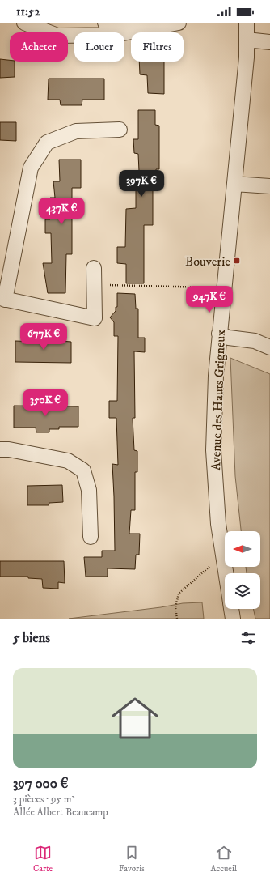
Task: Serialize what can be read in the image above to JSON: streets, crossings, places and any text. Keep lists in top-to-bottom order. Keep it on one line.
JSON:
{"streets":{"street":["Avenue des Hauts Grigneux"]},"places":{"transit":["Bouverie"]},"north":"left","page":{"status":"11:52","chip":["Acheter","Louer","Filtres"],"price":["397K €","437K €","947K €","677K €","350K €"],"heading":"5 biens","list":[{"name":"397 000 €","note":"3 pièces · 95 m² · Allée Albert Beaucamp"}],"tabs":["Carte","Favoris","Accueil"]}}
